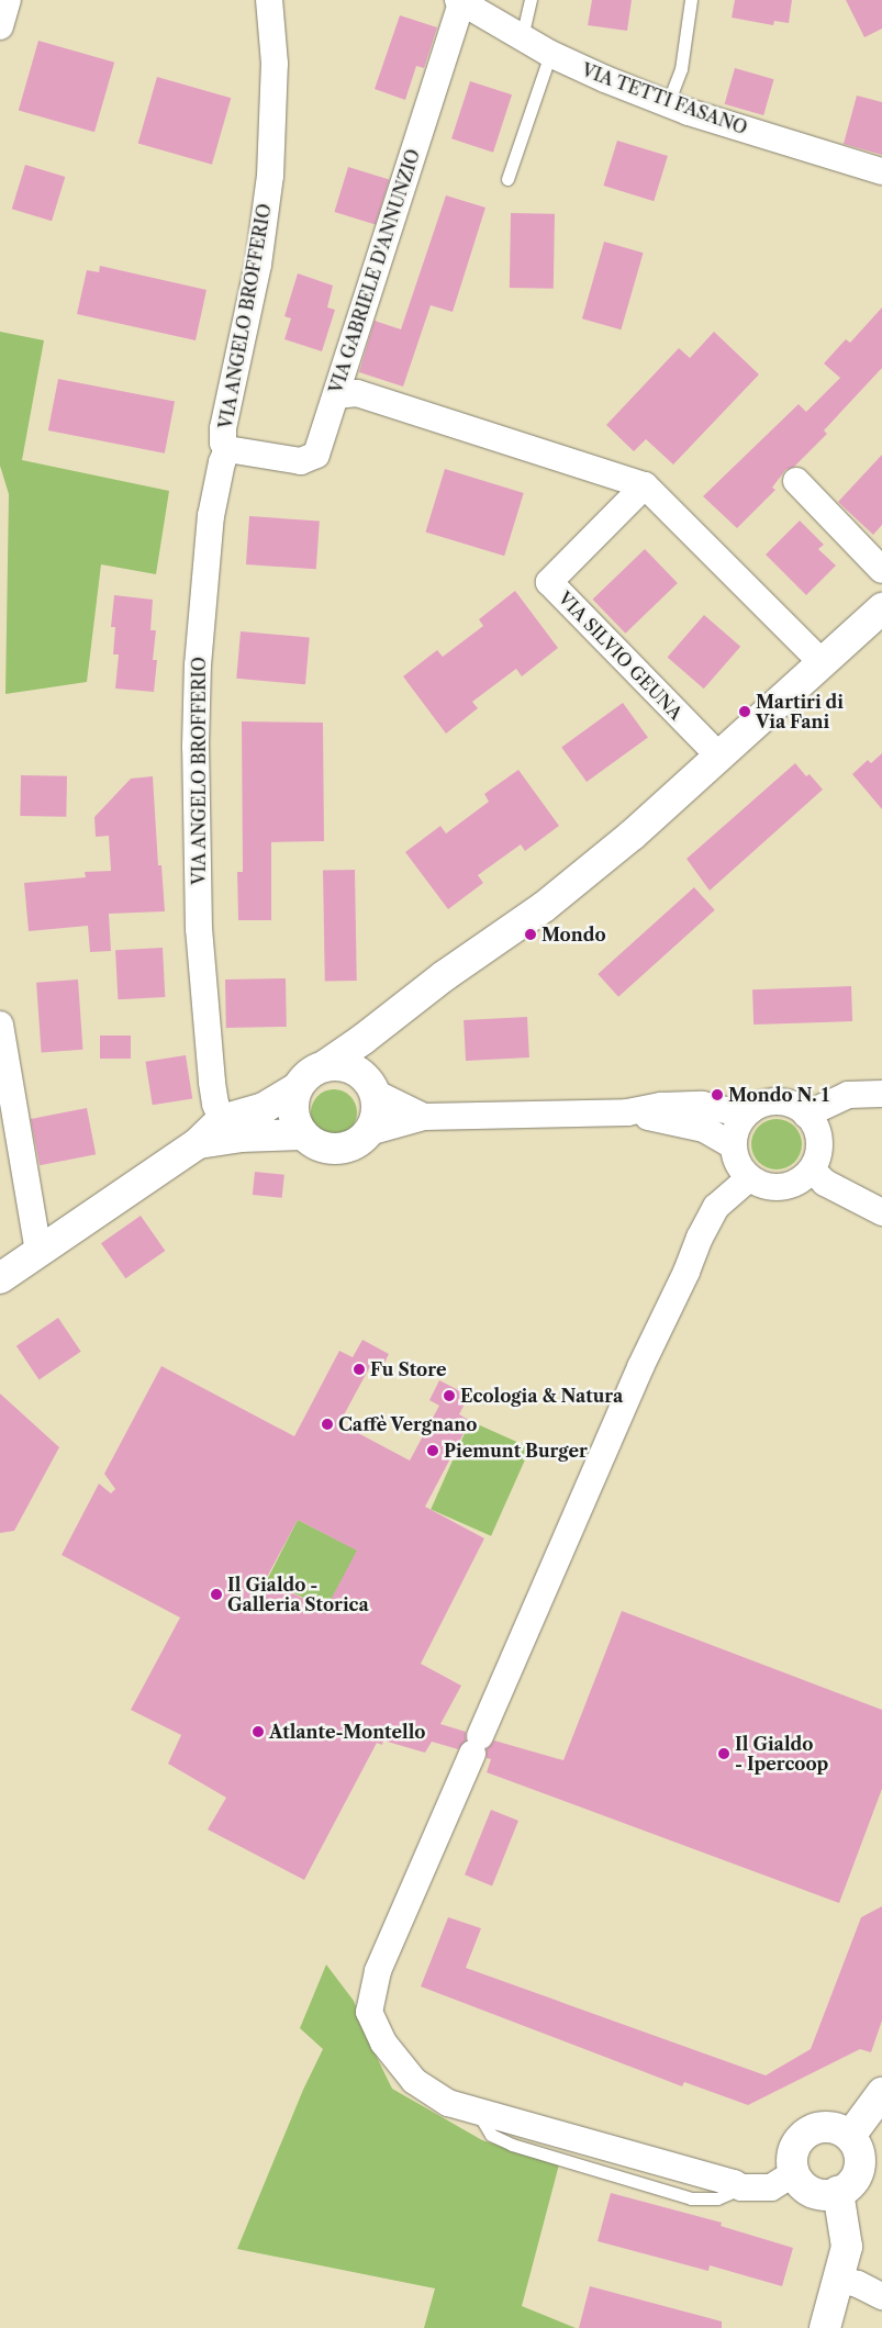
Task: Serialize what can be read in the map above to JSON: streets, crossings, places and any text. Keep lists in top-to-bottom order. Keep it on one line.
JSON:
{"streets":{"street":["VIA TETTI FASANO","VIA GABRIELE D'ANNUNZIO","VIA ANGELO BROFFERIO","VIA SILVIO GEUNA"]},"crossings":[["VIA TETTI FASANO","VIA GABRIELE D'ANNUNZIO"],["VIA GABRIELE D'ANNUNZIO","VIA ANGELO BROFFERIO"]],"places":["Martiri di Via Fani","Mondo","Mondo N. 1","Fu Store","Ecologia & Natura","Caffè Vergnano","Piemunt Burger","Il Gialdo - Galleria Storica","Atlante-Montello","Il Gialdo - Ipercoop"]}
